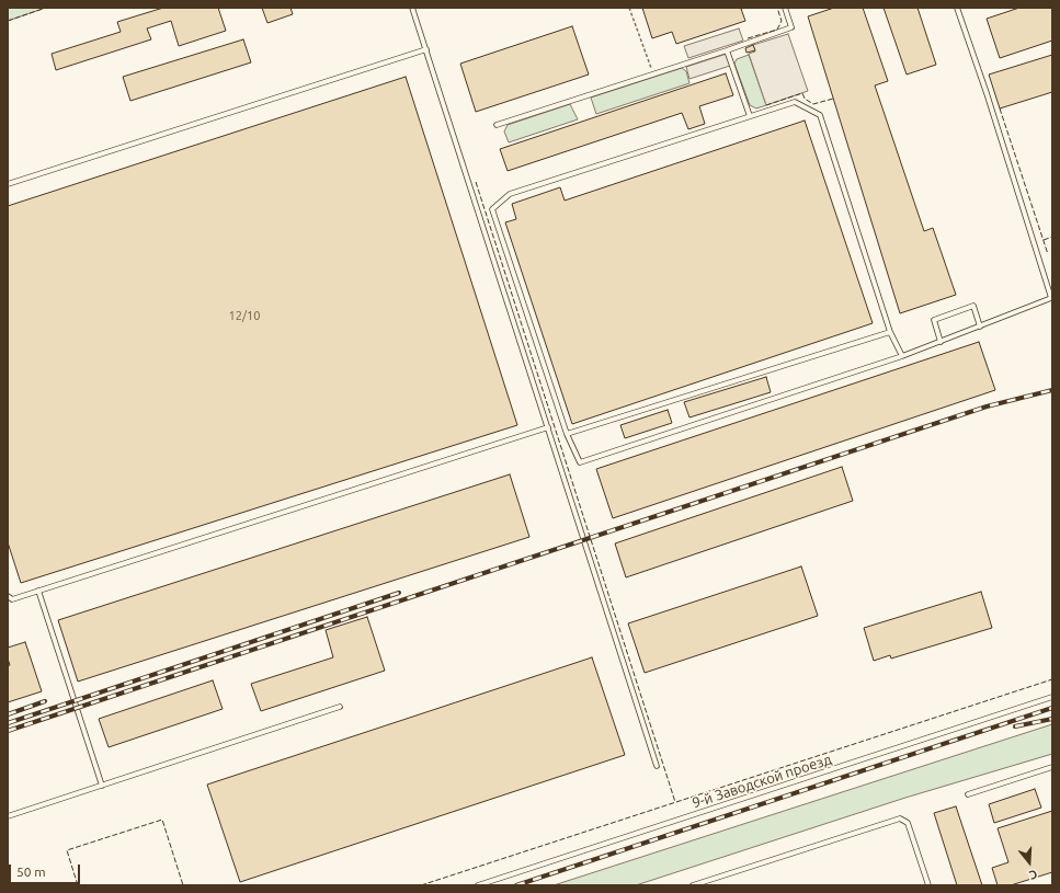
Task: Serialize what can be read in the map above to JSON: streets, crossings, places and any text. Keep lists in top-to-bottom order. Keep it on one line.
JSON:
{"streets":{"lane":["9-й Заводской проезд"]},"house_numbers":["12/10"],"scale_bar":"50 m","north":"bottom"}
